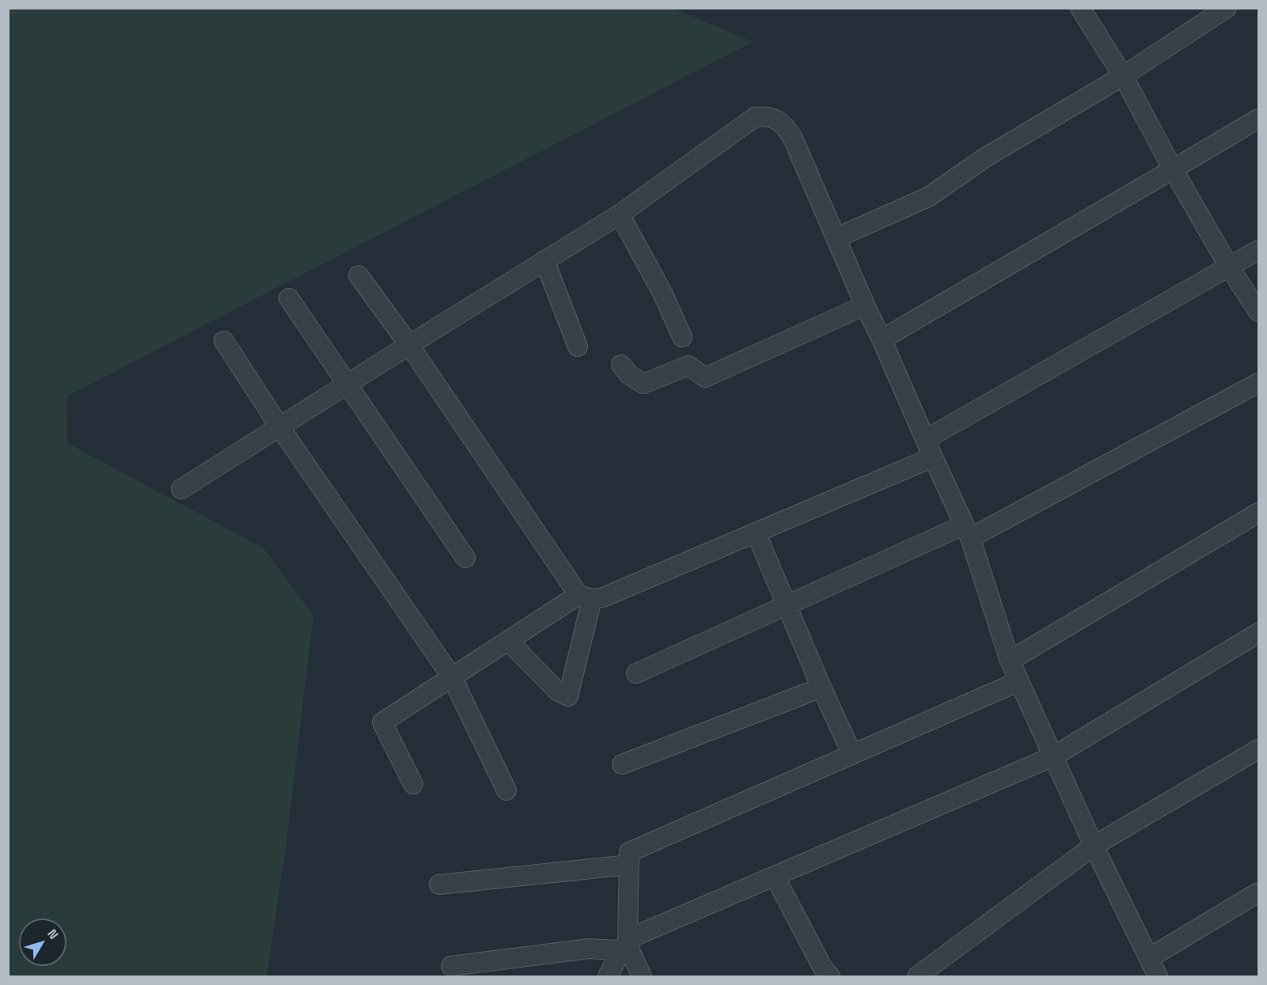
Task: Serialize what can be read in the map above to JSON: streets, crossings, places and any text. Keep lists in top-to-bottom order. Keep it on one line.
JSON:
{"north":"top right"}
